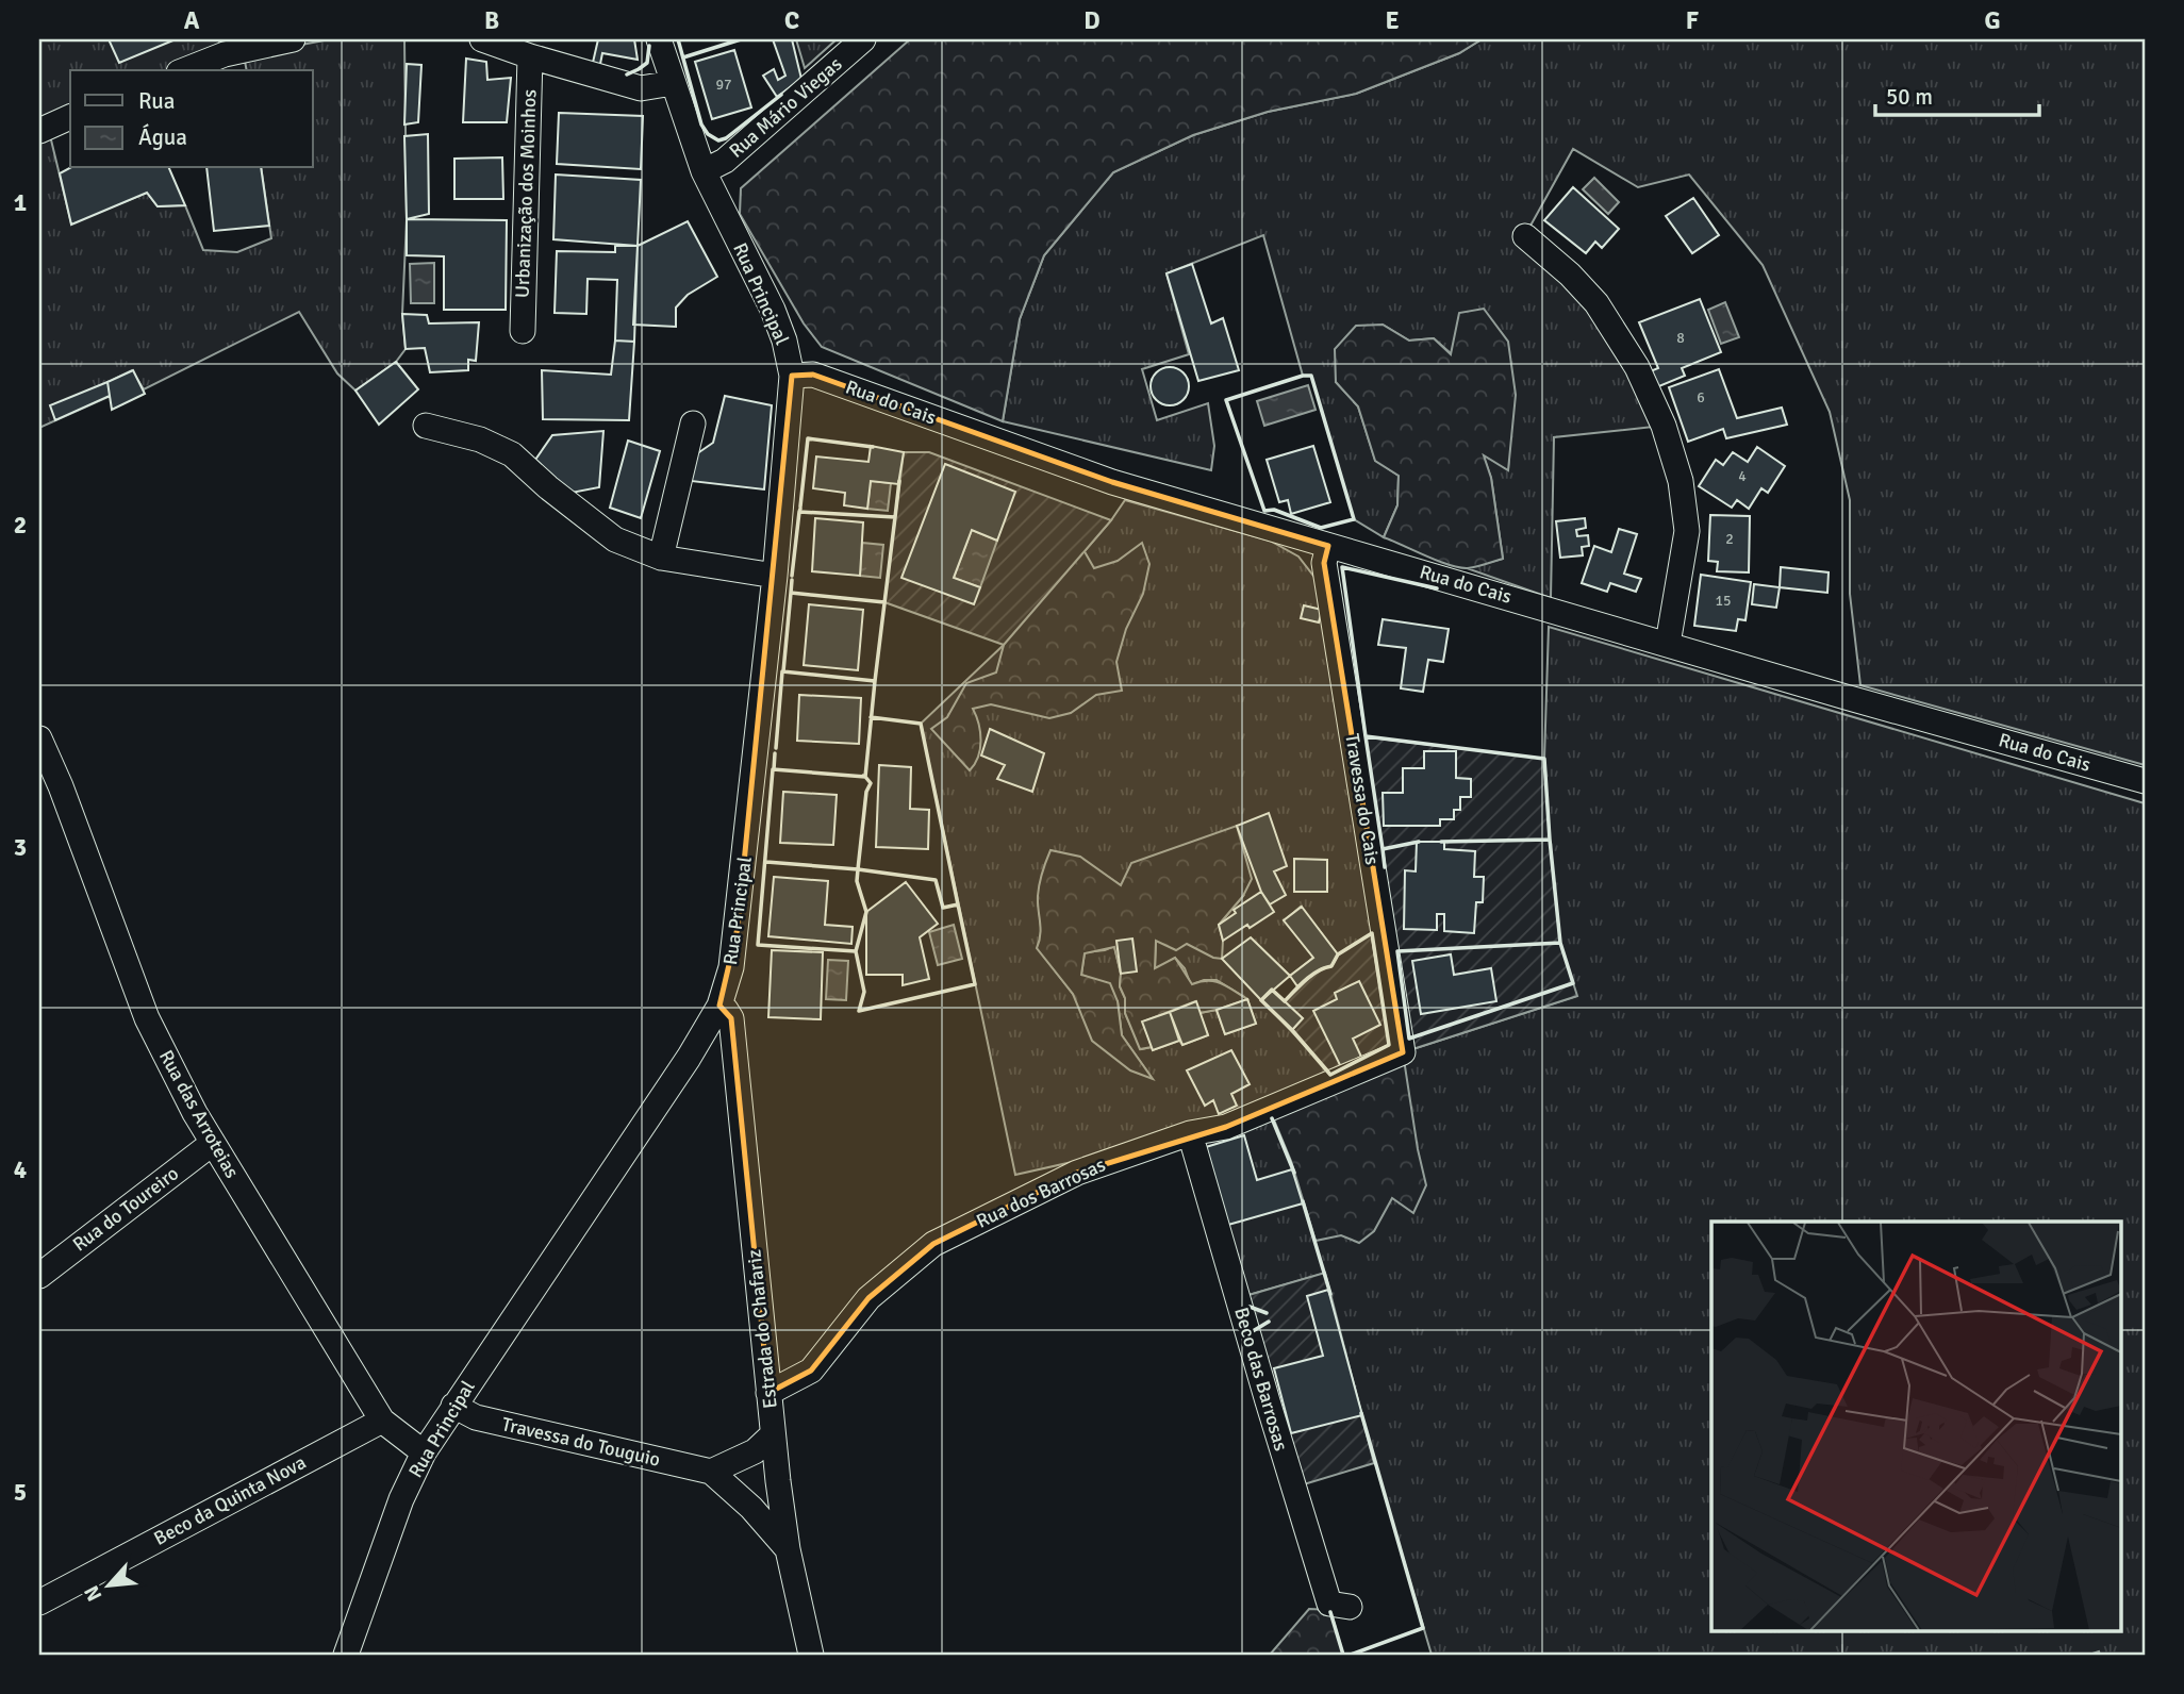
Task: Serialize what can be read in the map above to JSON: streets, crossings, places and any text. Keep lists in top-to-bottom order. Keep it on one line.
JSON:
{"streets":{"street":["Rua Mário Viegas","Urbanização dos Moinhos","Rua Principal","Rua do Cais","Travessa do Cais","Rua das Arroteias","Rua dos Barrosas","Rua do Toureiro","Estrada do Chafariz","Beco das Barrosas","Travessa do Touguio","Beco da Quinta Nova"]},"crossings":[["Rua Mário Viegas","Rua Principal"],["Rua Principal","Rua do Cais"],["Rua Principal","Rua das Arroteias"],["Rua Principal","Estrada do Chafariz"],["Rua Principal","Travessa do Touguio"],["Rua do Cais","Travessa do Cais"],["Travessa do Cais","Rua dos Barrosas"],["Rua das Arroteias","Rua do Toureiro"],["Rua das Arroteias","Beco da Quinta Nova"],["Rua dos Barrosas","Estrada do Chafariz"],["Rua dos Barrosas","Beco das Barrosas"],["Estrada do Chafariz","Travessa do Touguio"]],"house_numbers":["97","8","6","4","2","15"],"legend":["Rua","Água"],"scale_bar":"50 m","north":"bottom left","grid":{"columns":["A","B","C","D","E","F","G"],"rows":["1","2","3","4","5"]}}
